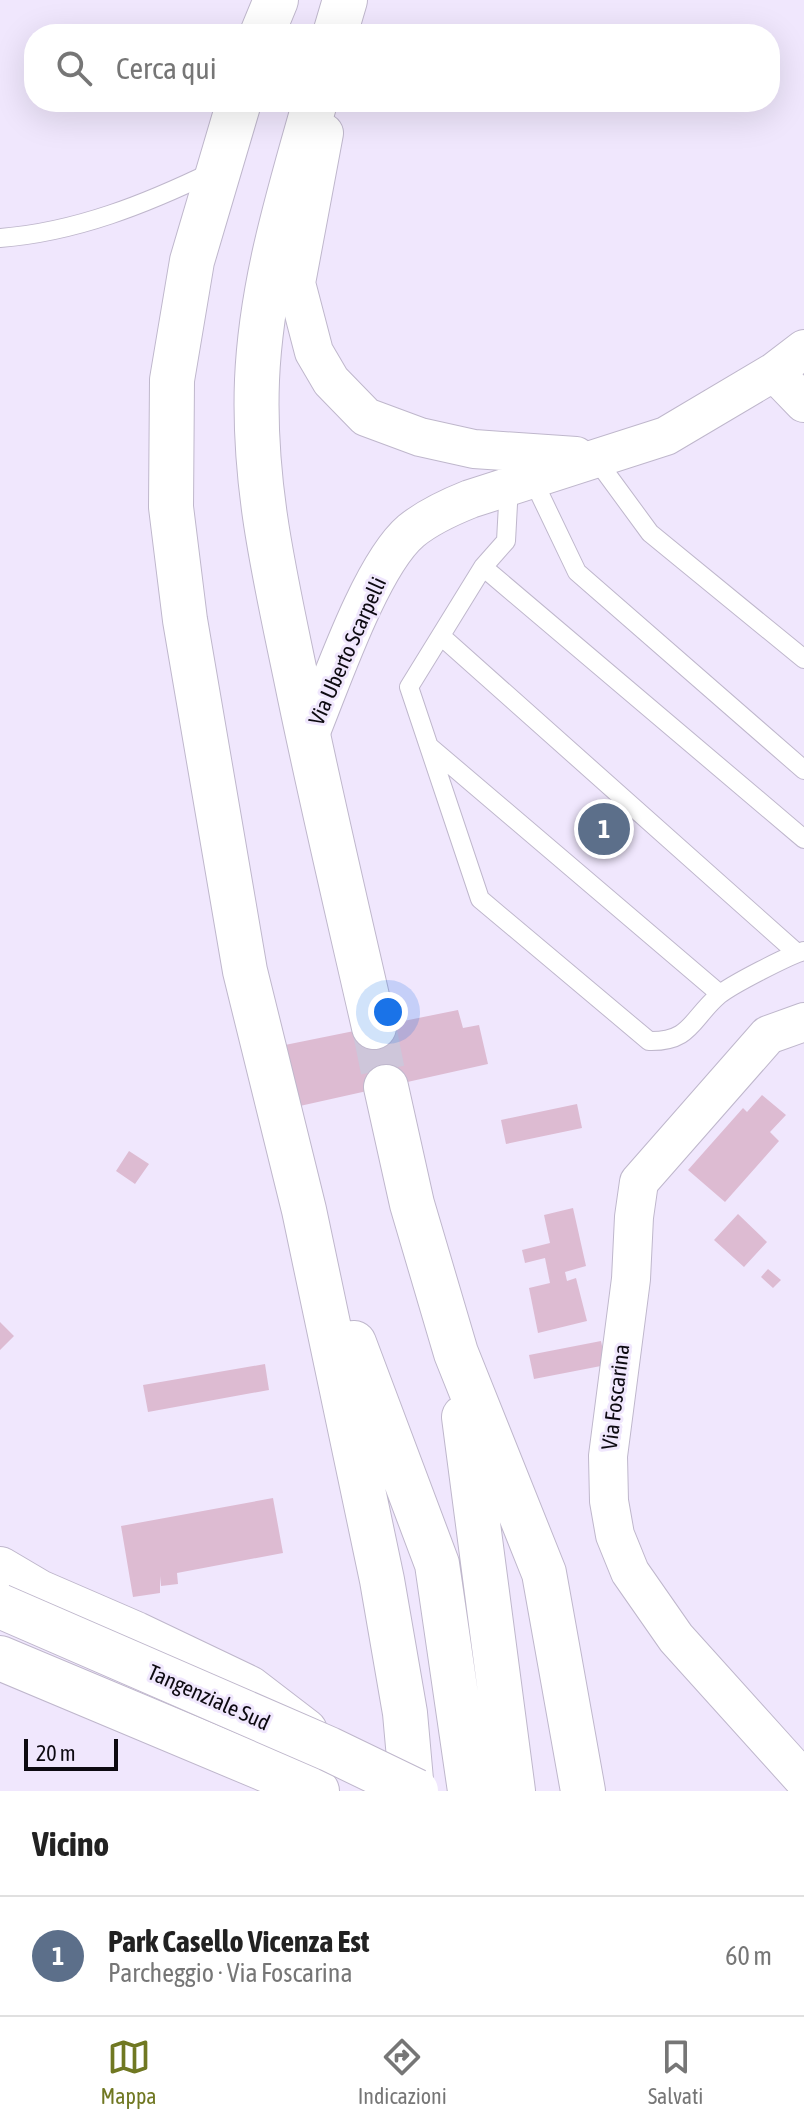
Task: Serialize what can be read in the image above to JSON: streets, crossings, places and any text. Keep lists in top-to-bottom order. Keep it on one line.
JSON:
{"streets":{"highway":["Tangenziale Sud"],"street":["Via Uberto Scarpelli","Via Foscarina"]},"scale_bar":"20 m","page":{"search":"Cerca qui","pins":"1","scale":"20 m","heading":"Vicino","list":[{"mark":"1","name":"Park Casello Vicenza Est","note":"Parcheggio · Via Foscarina","value":"60 m"}],"nav":["Mappa","Indicazioni","Salvati"]}}
